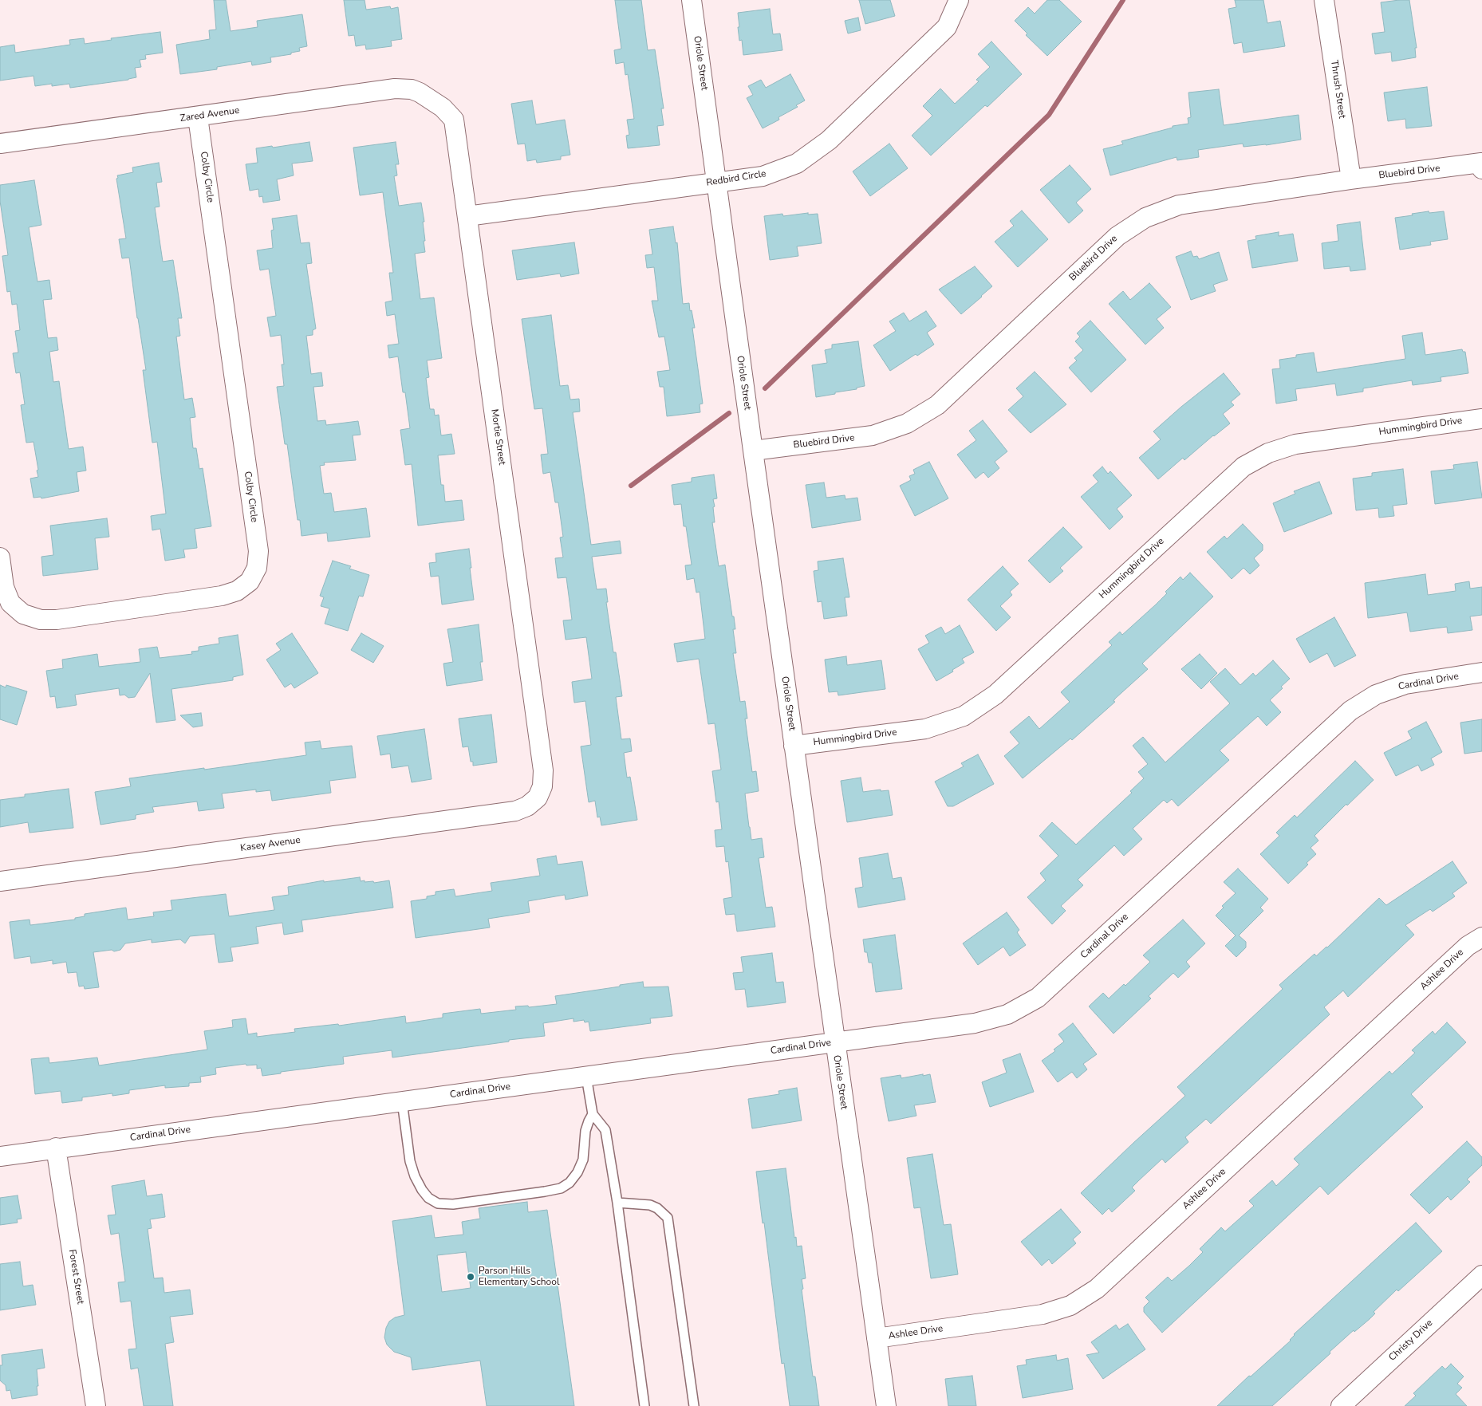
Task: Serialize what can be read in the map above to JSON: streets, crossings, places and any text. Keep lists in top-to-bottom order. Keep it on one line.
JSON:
{"streets":{"street":["Oriole Street","Thrush Street","Zared Avenue","Bluebird Drive","Colby Circle","Redbird Circle","Hummingbird Drive","Mortie Street","Cardinal Drive","Kasey Avenue","Ashlee Drive","Forest Street","Christy Drive"]},"crossings":[["Oriole Street","Bluebird Drive"],["Oriole Street","Redbird Circle"],["Oriole Street","Hummingbird Drive"],["Oriole Street","Cardinal Drive"],["Oriole Street","Ashlee Drive"],["Thrush Street","Bluebird Drive"],["Zared Avenue","Colby Circle"],["Zared Avenue","Mortie Street"],["Redbird Circle","Mortie Street"],["Mortie Street","Kasey Avenue"],["Cardinal Drive","Forest Street"]],"places":["Parson Hills Elementary School"]}
